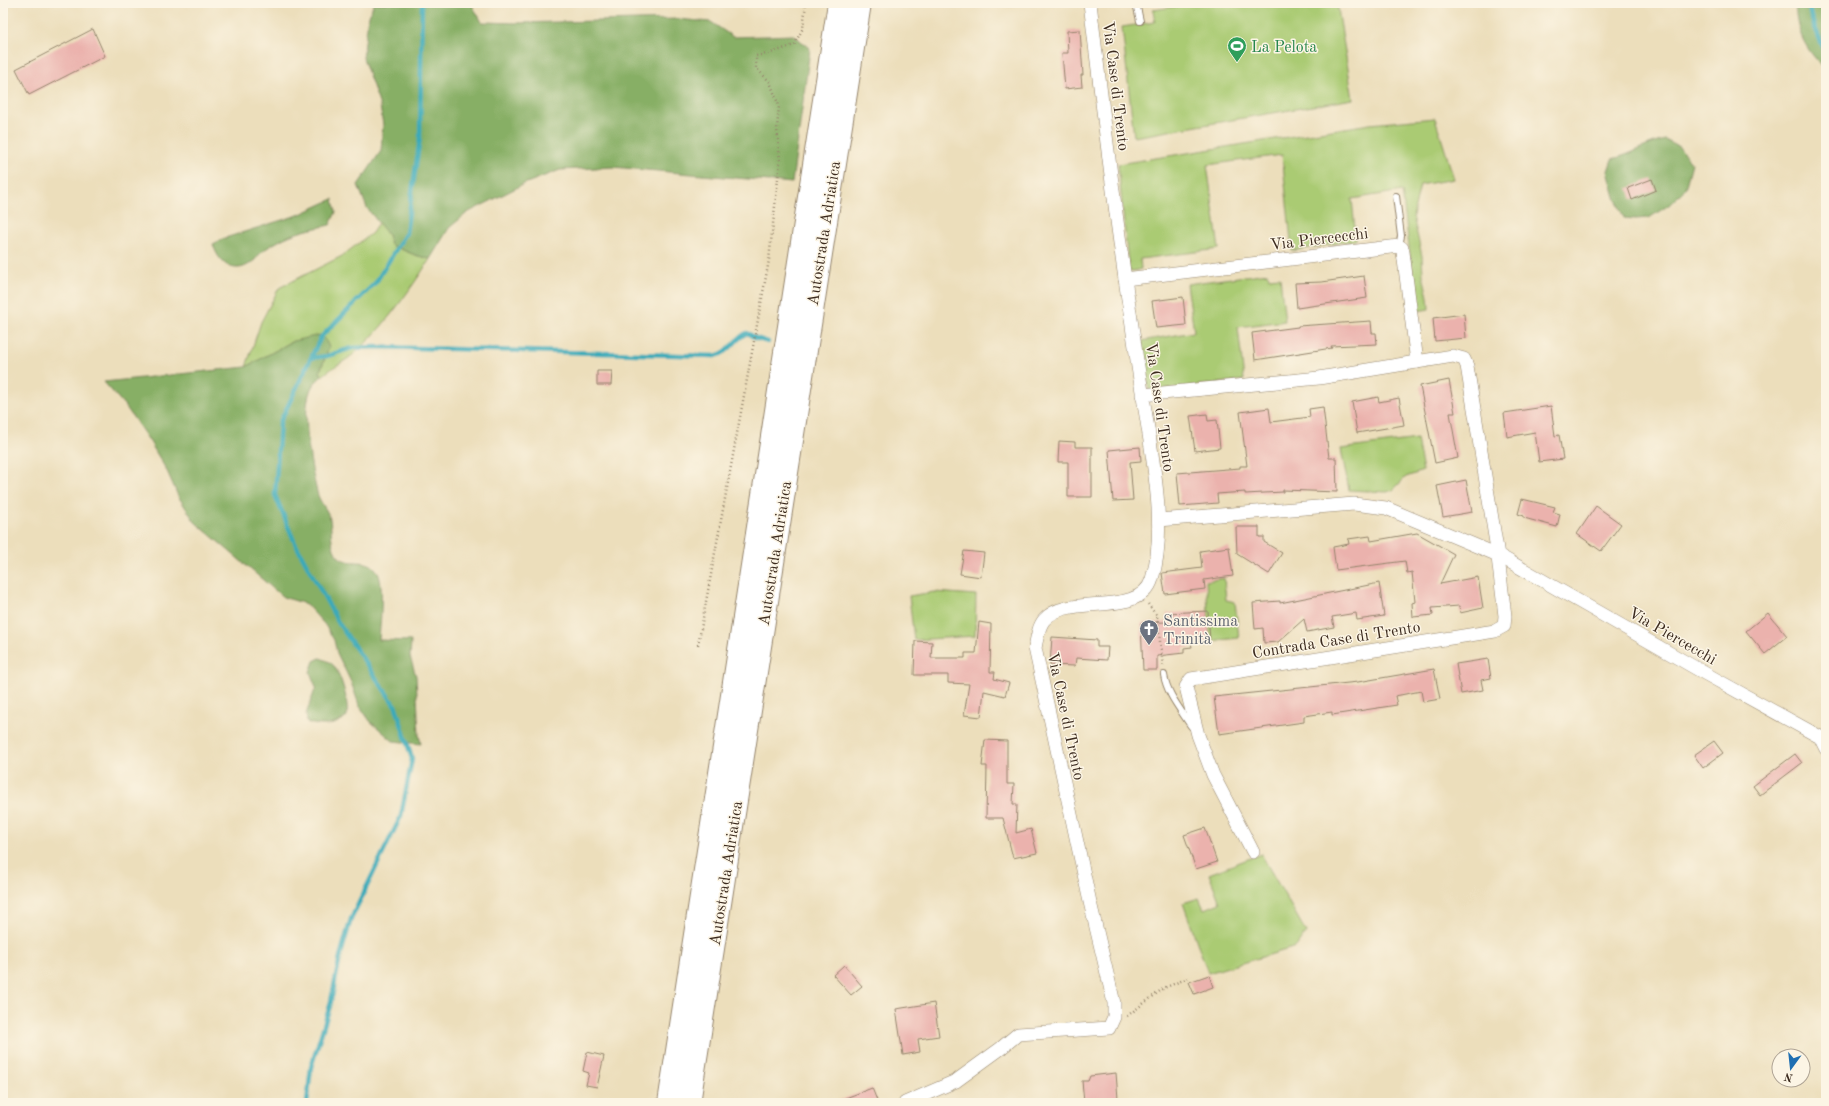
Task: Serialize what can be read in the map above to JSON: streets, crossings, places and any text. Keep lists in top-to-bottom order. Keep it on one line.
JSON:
{"streets":{"highway":["Autostrada Adriatica"],"street":["Via Case di Trento","Via Piercecchi","Contrada Case di Trento"]},"crossings":[["Via Case di Trento","Via Piercecchi"],["Via Piercecchi","Contrada Case di Trento"]],"places":{"sports":["La Pelota"],"church":["Santissima Trinità"]},"north":"bottom"}
